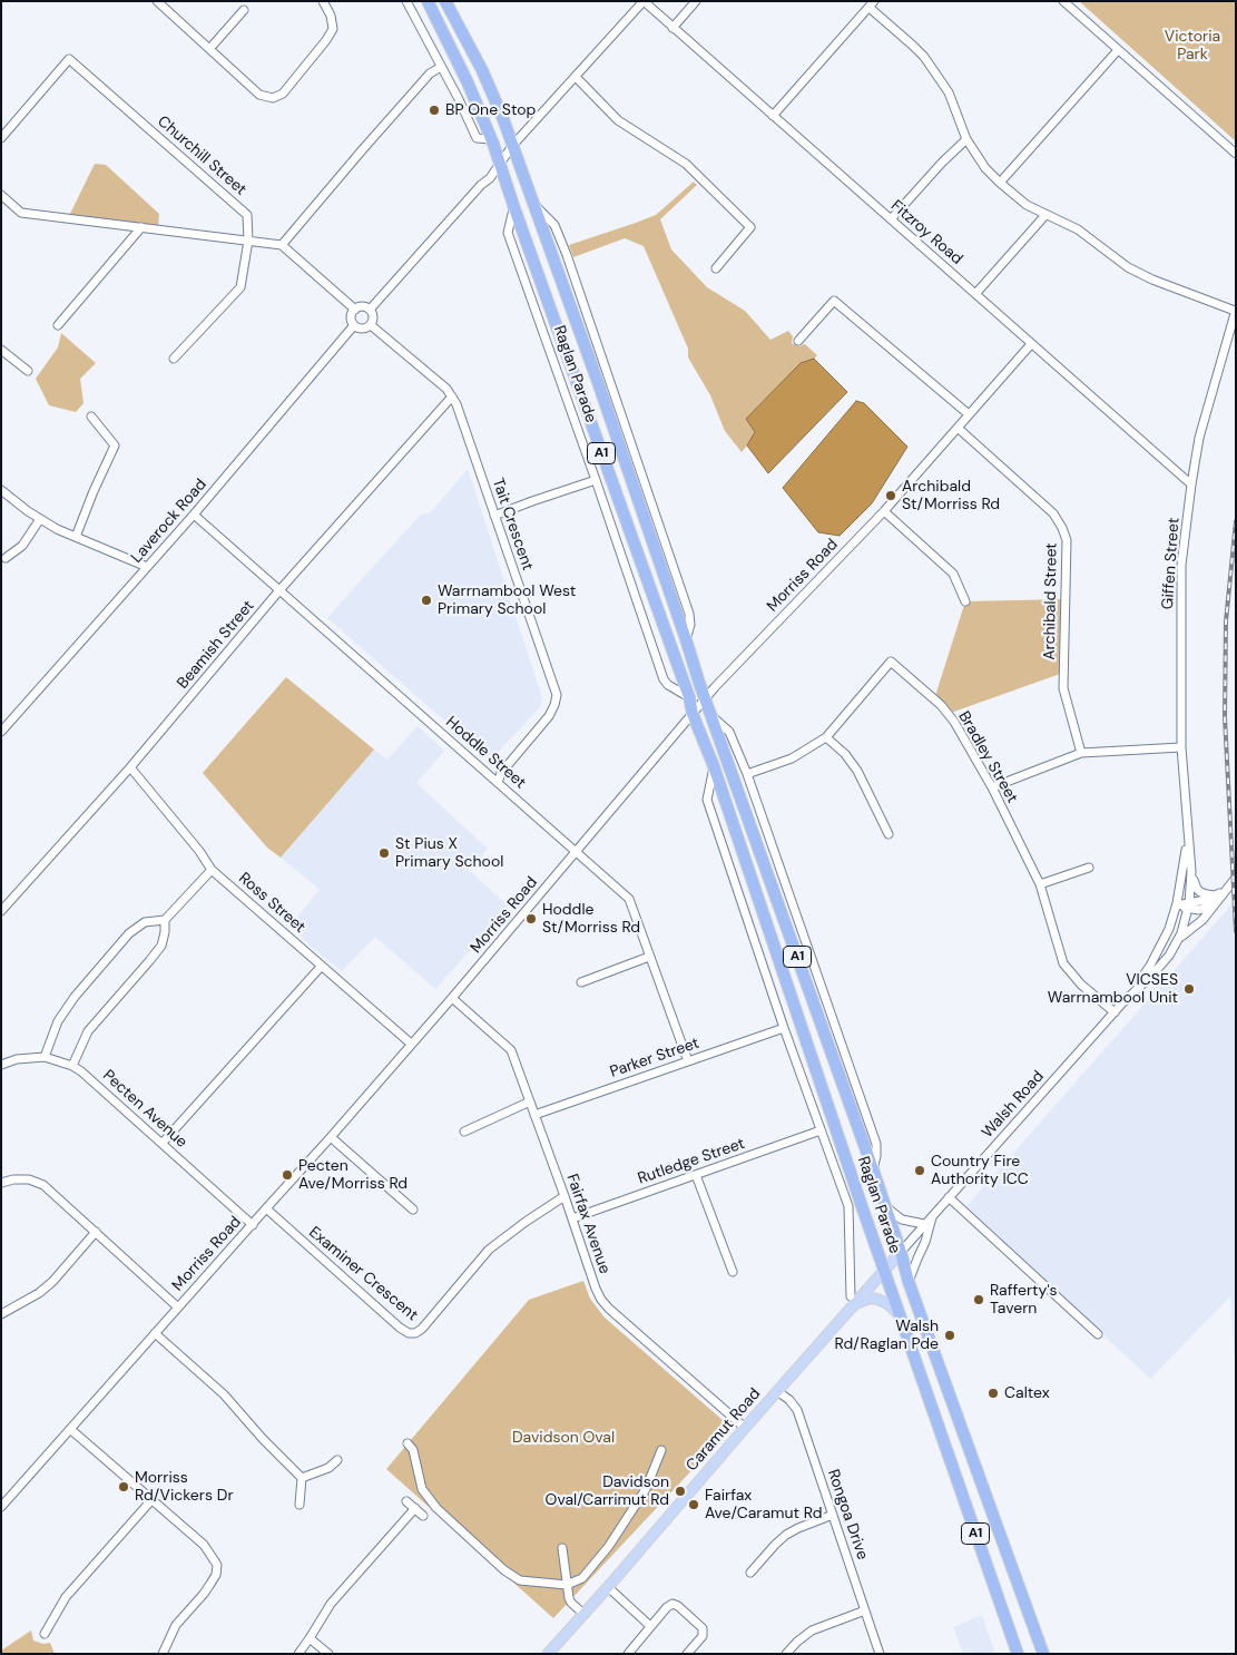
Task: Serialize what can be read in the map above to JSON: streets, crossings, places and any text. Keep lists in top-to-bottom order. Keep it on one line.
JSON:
{"streets":{"highway":["Raglan Parade","A1"],"main road":["Caramut Road"],"street":["Churchill Street","Fitzroy Road","Laverock Road","Tait Crescent","Giffen Street","Morriss Road","Archibald Street","Beamish Street","Hoddle Street","Bradley Street","Ross Street","Parker Street","Walsh Road","Pecten Avenue","Rutledge Street","Fairfax Avenue","Examiner Crescent","Rongoa Drive"]},"crossings":[["Fitzroy Road","Giffen Street"],["Fitzroy Road","Morriss Road"],["Raglan Parade","Morriss Road"],["Raglan Parade","Bradley Street"],["Raglan Parade","Parker Street"],["Raglan Parade","Walsh Road"],["Raglan Parade","Rutledge Street"],["Raglan Parade","Caramut Road"],["Laverock Road","Tait Crescent"],["Laverock Road","Hoddle Street"],["Tait Crescent","Beamish Street"],["Tait Crescent","Hoddle Street"],["Giffen Street","Walsh Road"],["Morriss Road","Archibald Street"],["Morriss Road","Hoddle Street"],["Morriss Road","Ross Street"],["Morriss Road","Pecten Avenue"],["Morriss Road","Fairfax Avenue"],["Morriss Road","Examiner Crescent"],["Beamish Street","Hoddle Street"],["Beamish Street","Ross Street"],["Hoddle Street","Parker Street"],["Bradley Street","Walsh Road"],["Parker Street","Fairfax Avenue"],["Walsh Road","Caramut Road"],["Rutledge Street","Fairfax Avenue"],["Fairfax Avenue","Examiner Crescent"],["Fairfax Avenue","Caramut Road"],["Caramut Road","Rongoa Drive"]],"parks":["Victoria Park","Davidson Oval"],"places":["BP One Stop","Archibald St/Morriss Rd","Warrnambool West Primary School","St Pius X Primary School","Hoddle St/Morriss Rd","VICSES Warrnambool Unit","Country Fire Authority ICC","Pecten Ave/Morriss Rd","Rafferty's Tavern","Walsh Rd/Raglan Pde","Caltex","Morriss Rd/Vickers Dr","Davidson Oval/Carrimut Rd","Fairfax Ave/Caramut Rd"]}
